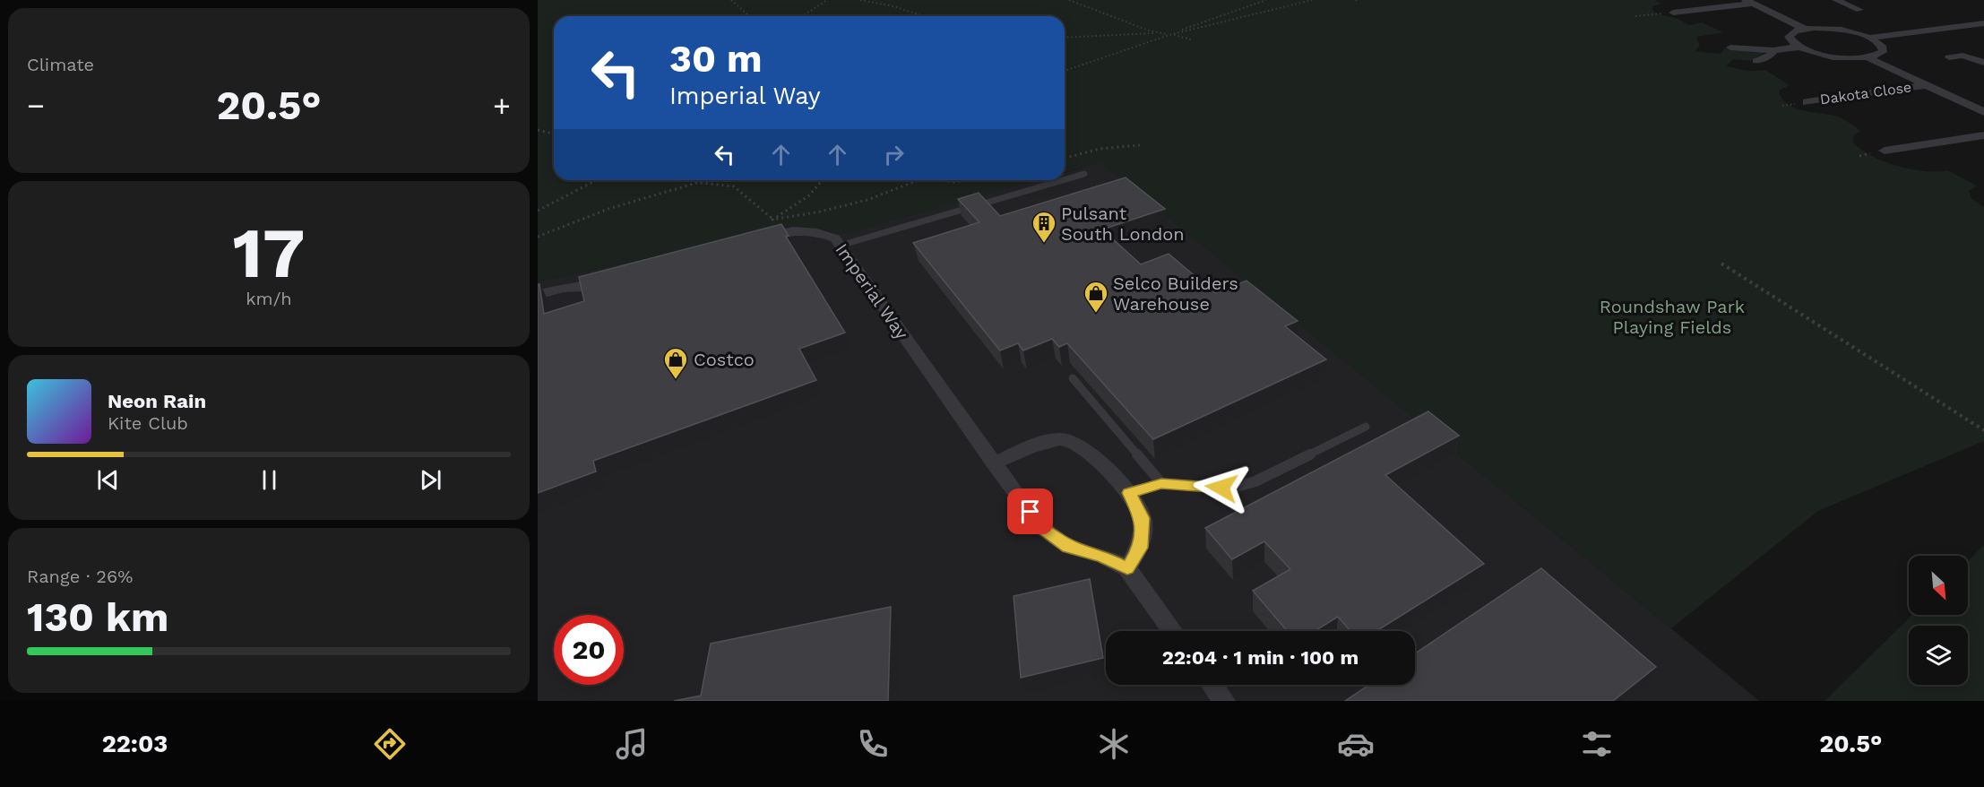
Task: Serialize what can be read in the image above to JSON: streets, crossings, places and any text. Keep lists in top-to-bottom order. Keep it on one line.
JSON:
{"streets":{"street":["Dakota Close","Imperial Way"]},"parks":["Roundshaw Park Playing Fields"],"places":{"building":["Pulsant South London"],"shop":["Selco Builders Warehouse","Costco"]},"north":"bottom right","page":{"tile":["Climate",["17","km/h"],["Range · 26%","130 km"]],"turn":["30 m","Imperial Way"],"heat":["−","20.5°","+"],"song":["Neon Rain","Kite Club"],"limit":"20","trip":"22:04 · 1 min · 100 m","tabs":["22:03","20.5°"]}}
